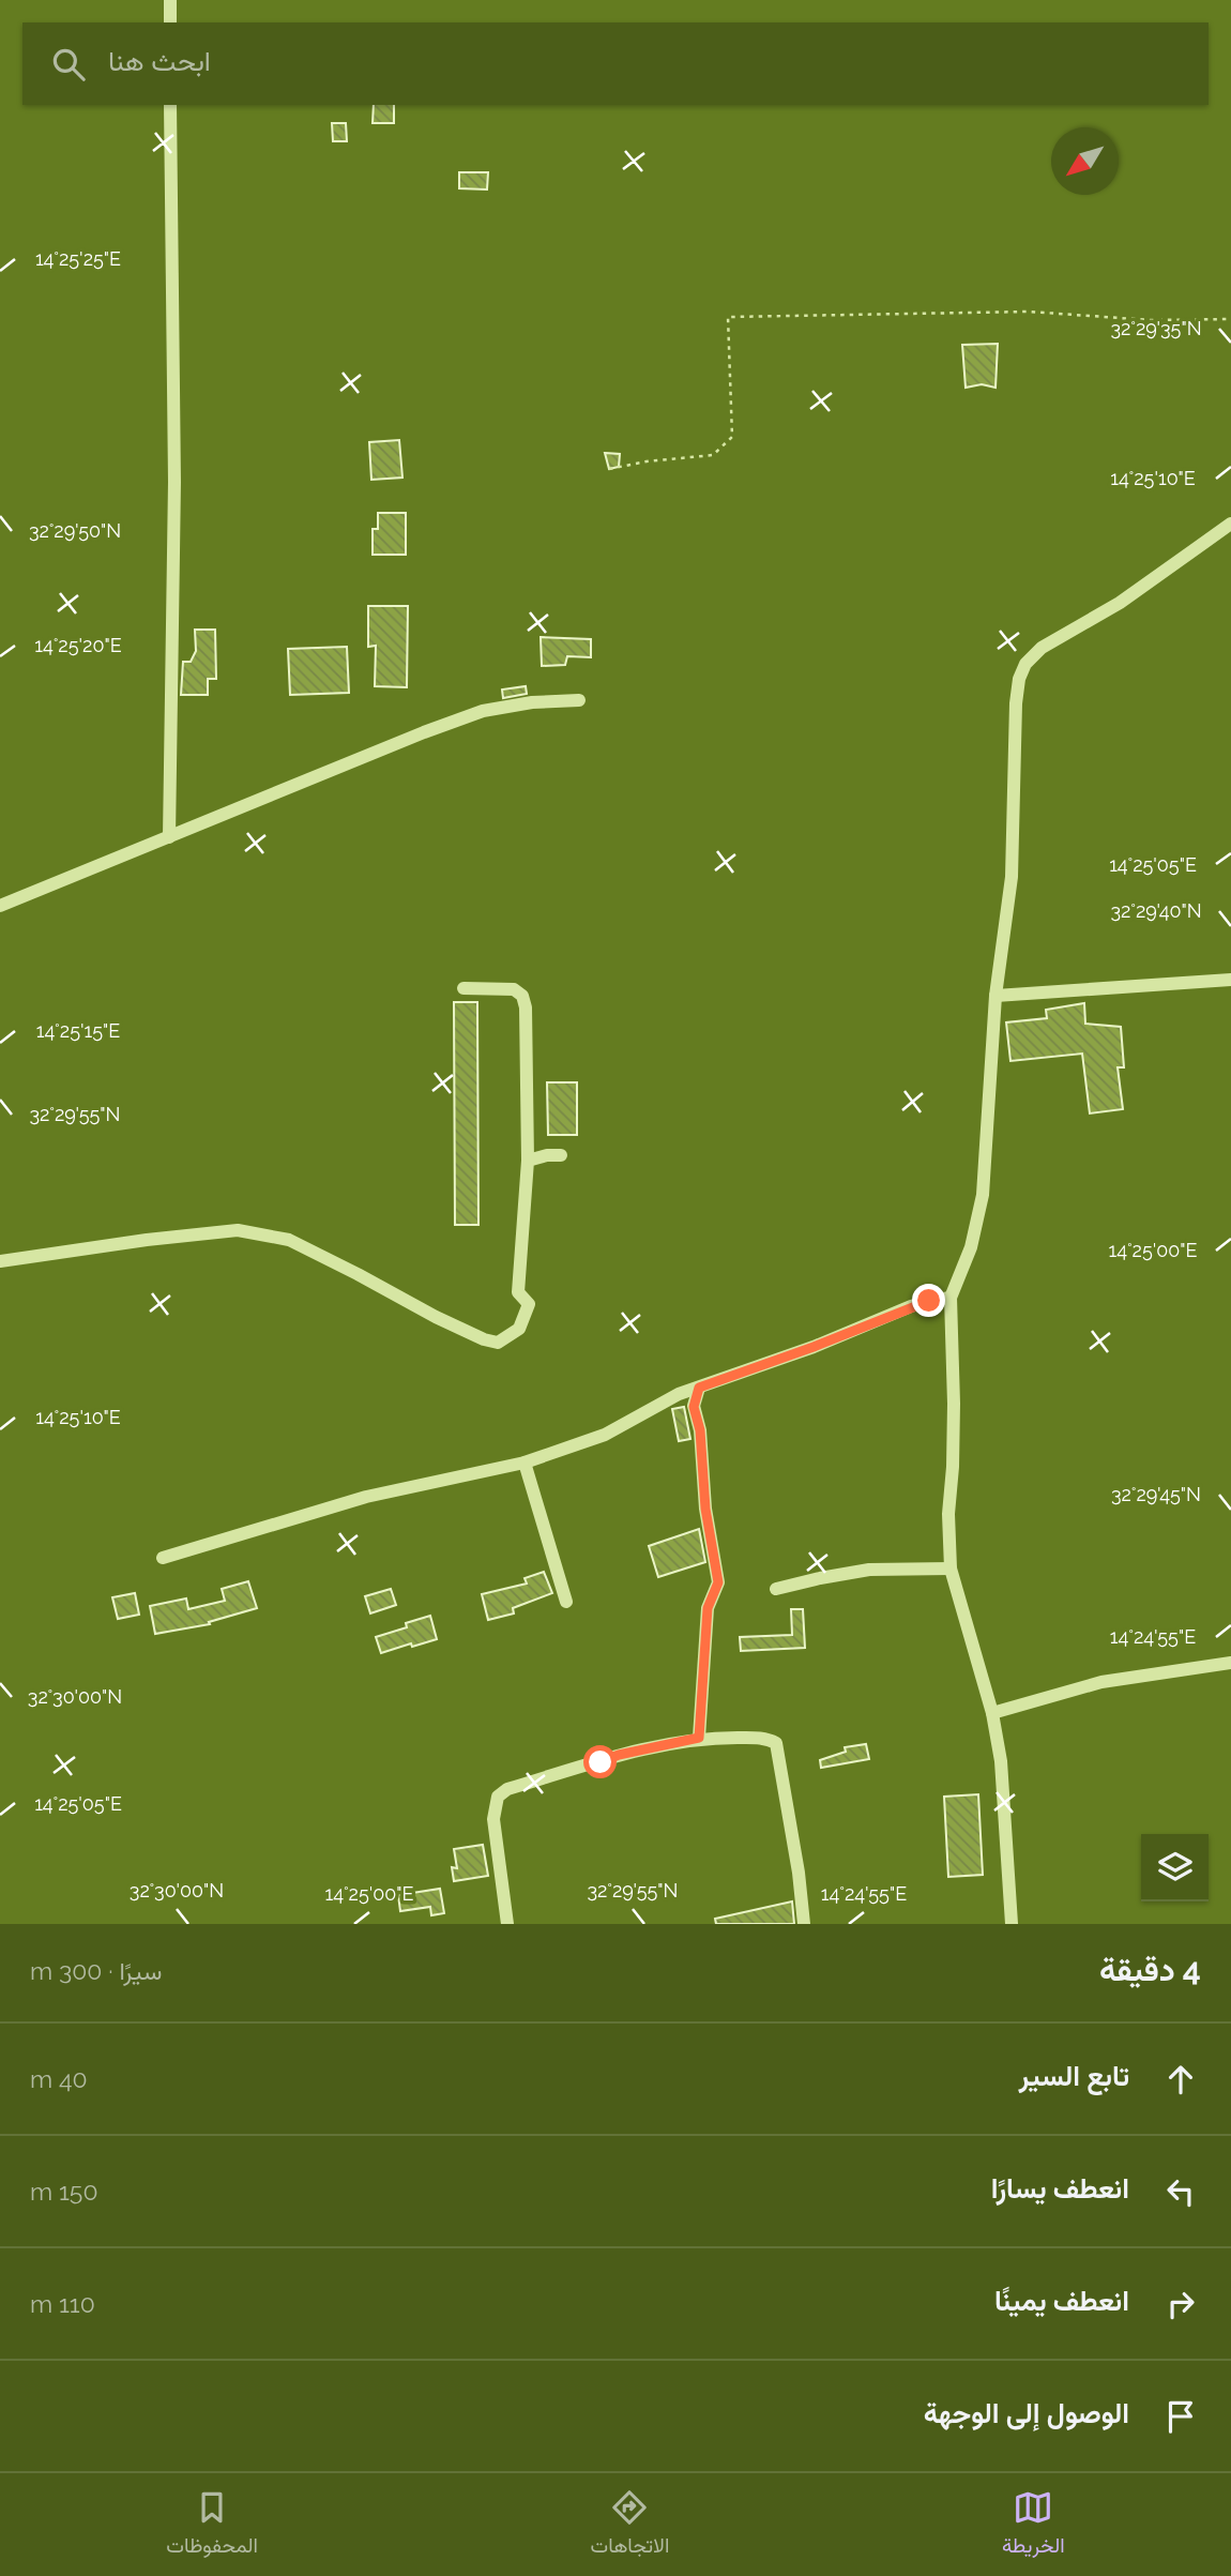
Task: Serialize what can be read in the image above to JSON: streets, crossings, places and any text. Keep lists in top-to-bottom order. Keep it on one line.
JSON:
{"north":"bottom left","page":{"search":"ابحث هنا","heading":["4 دقيقة","سيرًا · 300 m"],"list":[["تابع السير","40 m"],["انعطف يسارًا","150 m"],["انعطف يمينًا","110 m"],"الوصول إلى الوجهة"],"nav":["الخريطة","الاتجاهات","المحفوظات"]},"coordinates":["14°25'25\"E","32°29'35\"N","14°25'10\"E","32°29'50\"N","14°25'20\"E","14°25'05\"E","32°29'40\"N","14°25'15\"E","32°29'55\"N","14°25'00\"E","32°29'45\"N","14°24'55\"E","32°30'00\"N"]}
